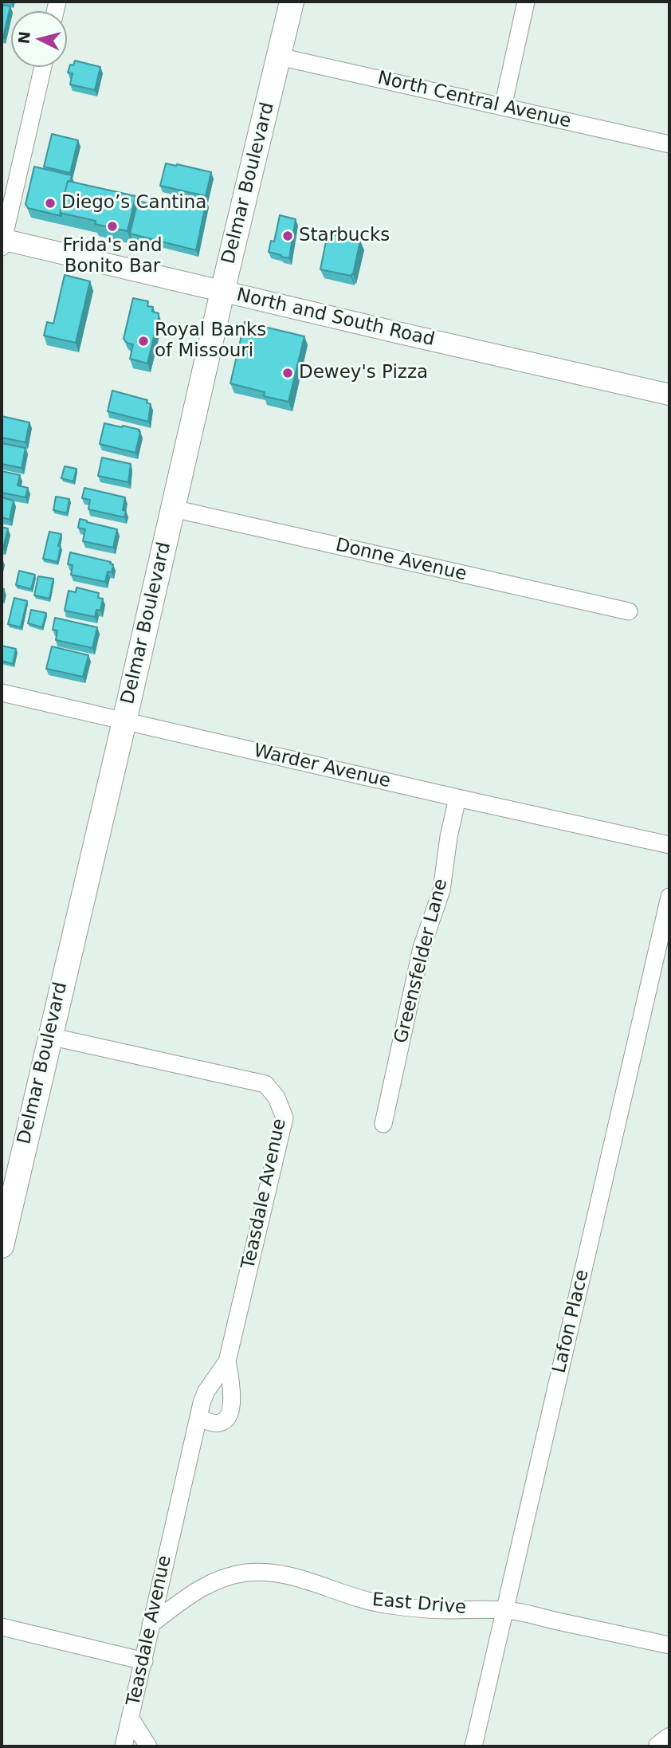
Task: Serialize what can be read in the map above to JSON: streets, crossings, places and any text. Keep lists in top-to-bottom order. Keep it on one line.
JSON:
{"streets":{"main road":["Delmar Boulevard"],"street":["North Central Avenue","North and South Road","Donne Avenue","Warder Avenue","Greensfelder Lane","Teasdale Avenue","Lafon Place","East Drive"]},"crossings":[["North Central Avenue","Delmar Boulevard"],["Delmar Boulevard","North and South Road"],["Delmar Boulevard","Donne Avenue"],["Delmar Boulevard","Warder Avenue"],["Delmar Boulevard","Teasdale Avenue"],["Warder Avenue","Greensfelder Lane"],["Teasdale Avenue","East Drive"],["Lafon Place","East Drive"]],"places":["Diego’s Cantina","Frida's and Bonito Bar","Starbucks","Royal Banks of Missouri","Dewey's Pizza"],"north":"left"}
